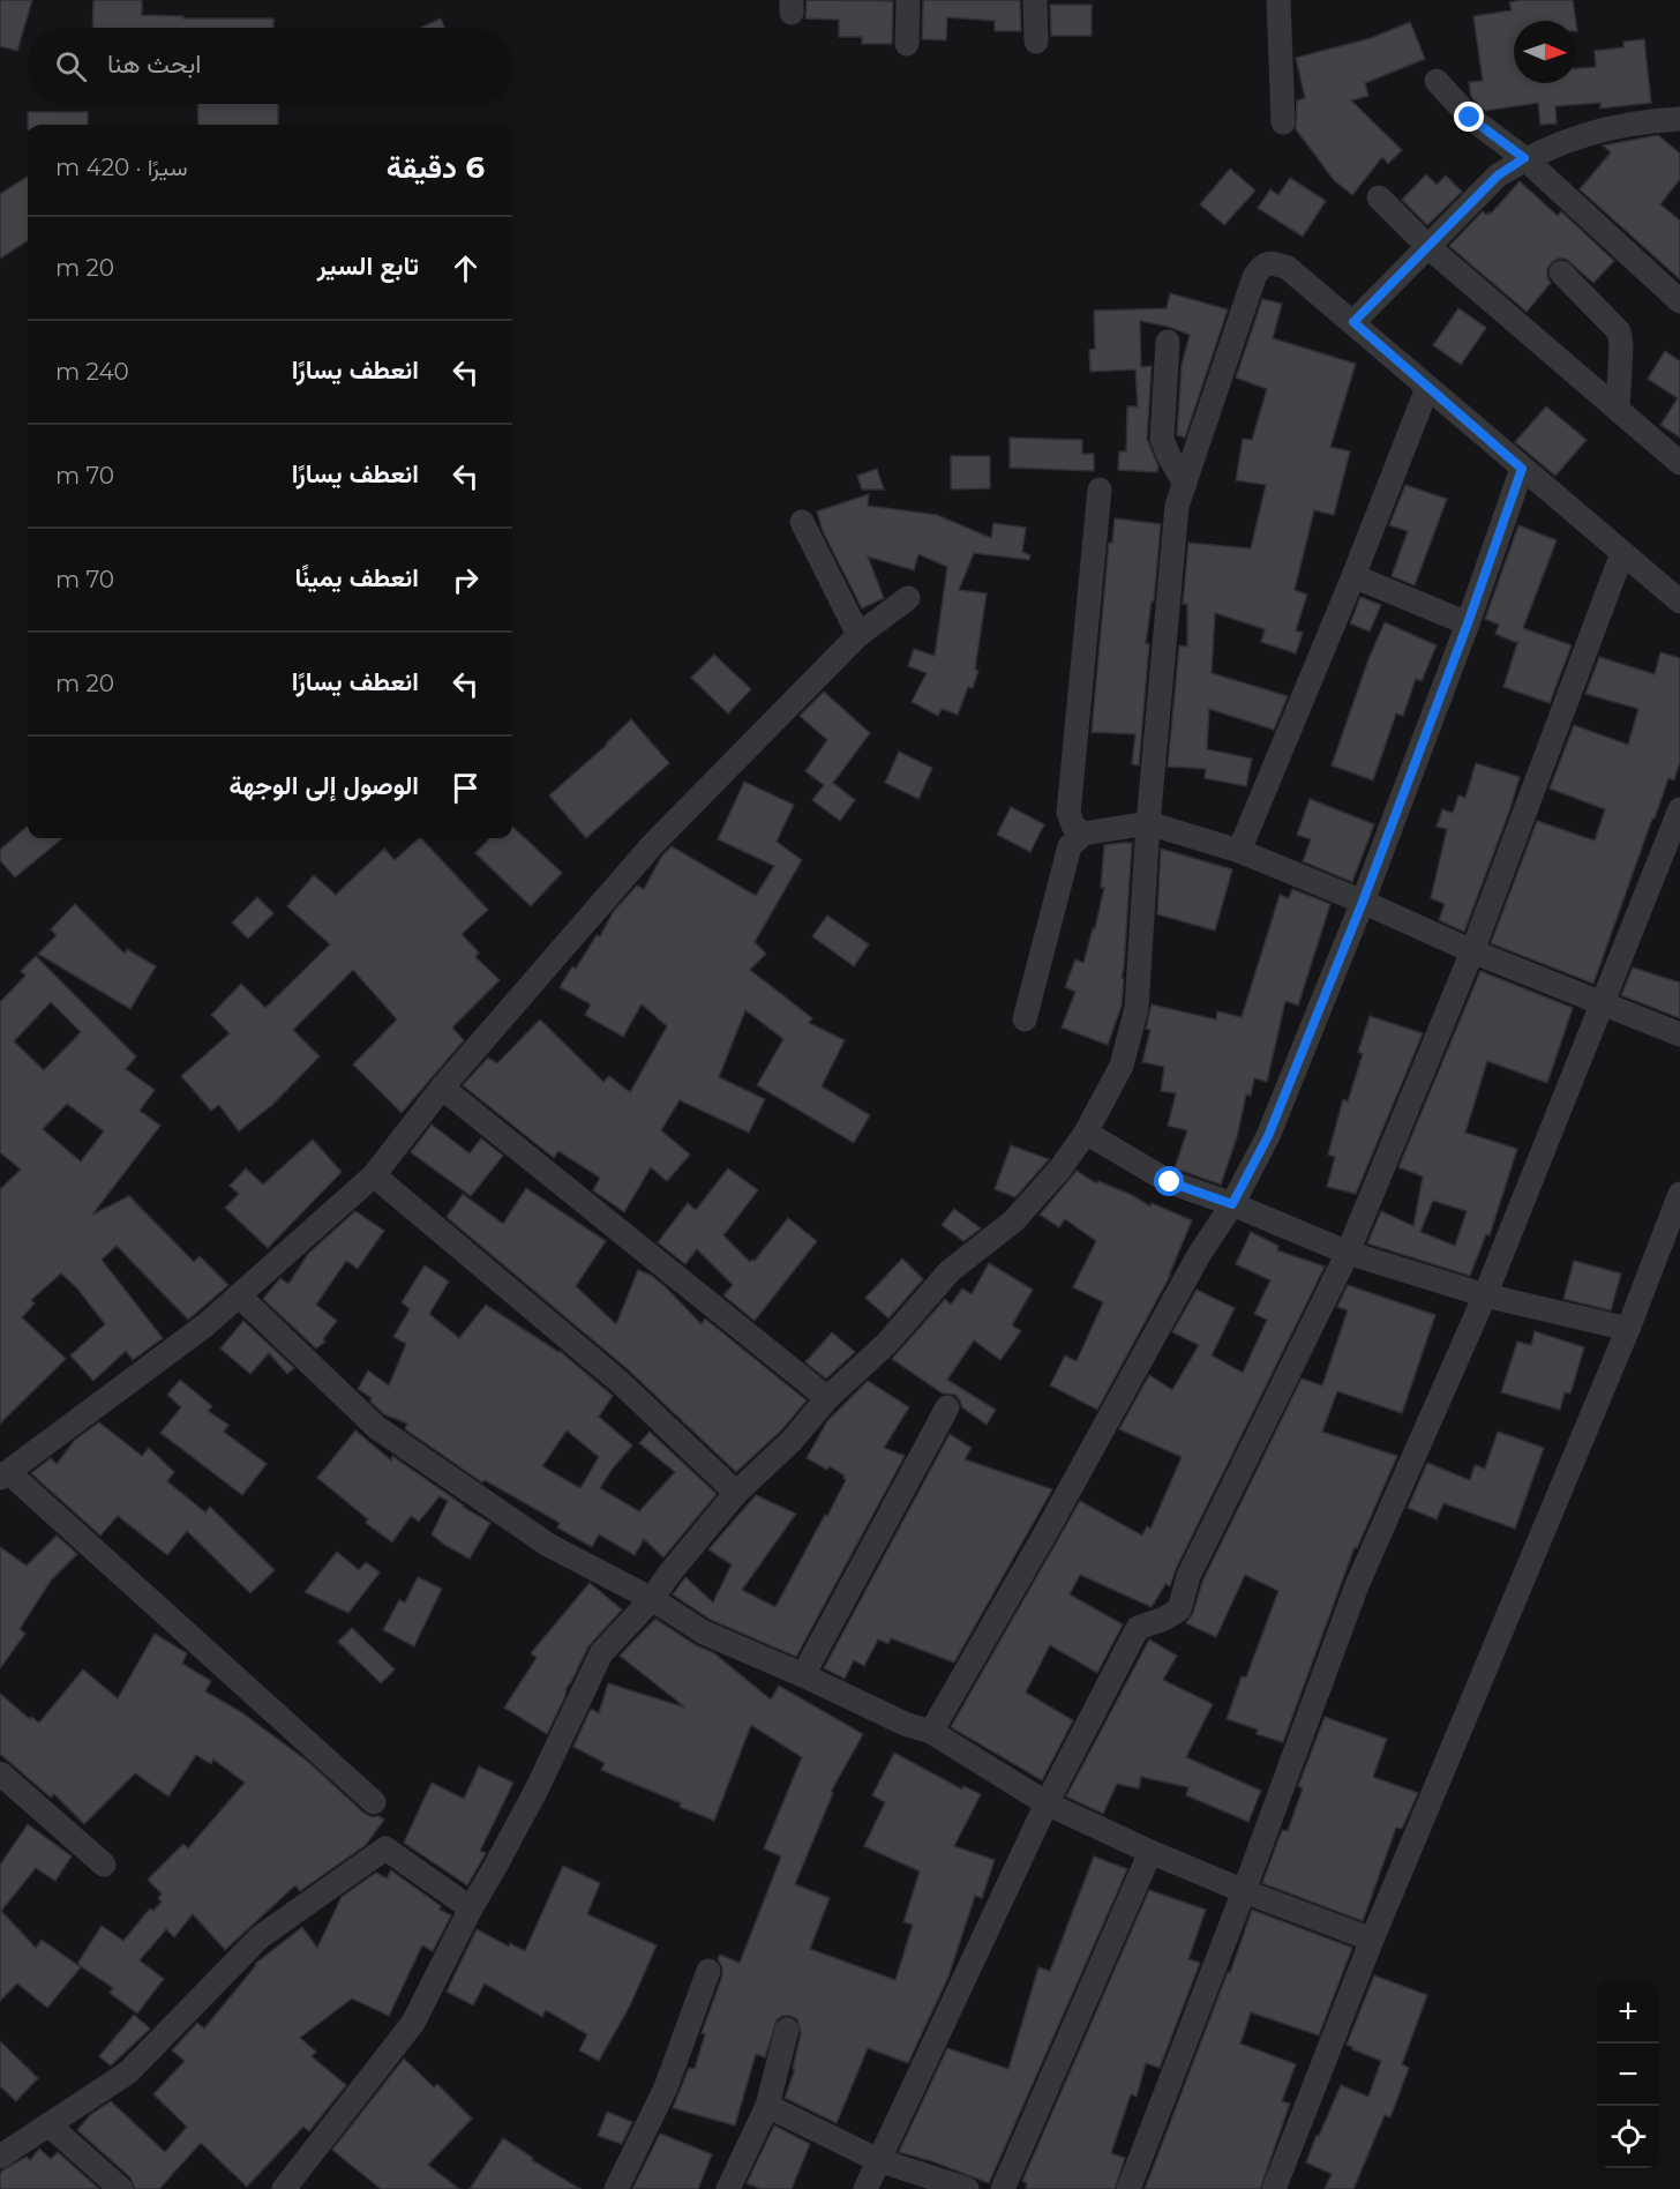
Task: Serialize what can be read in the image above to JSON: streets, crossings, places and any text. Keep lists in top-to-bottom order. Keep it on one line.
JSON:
{"north":"right","page":{"search":"ابحث هنا","heading":["6 دقيقة","سيرًا · 420 m"],"list":[["تابع السير","20 m"],["انعطف يسارًا","240 m"],["انعطف يسارًا","70 m"],["انعطف يمينًا","70 m"],["انعطف يسارًا","20 m"],"الوصول إلى الوجهة"],"map_buttons":["+","−"]}}
